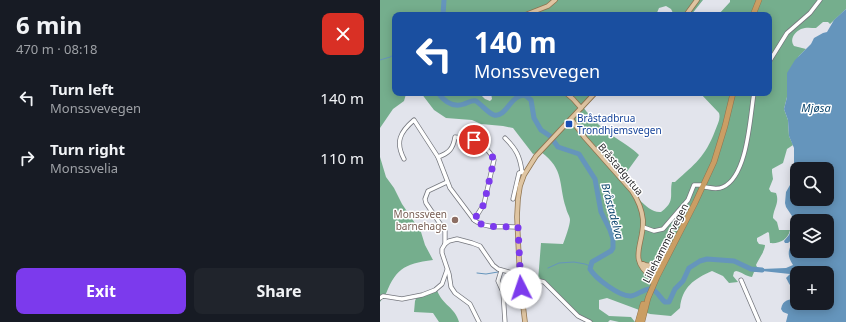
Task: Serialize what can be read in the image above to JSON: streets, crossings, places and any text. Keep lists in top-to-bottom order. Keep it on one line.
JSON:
{"streets":{"highway":["Lillehammervegen"],"main road":["Bråstadgutua"]},"water":["Mjøsa","Bråstadelva"],"places":{"transit":["Bråstadbrua Trondhjemsvegen"],"other":["Monssveen barnehage"]},"page":{"heading":["6 min","470 m · 08:18"],"turn":["140 m","Monssvevegen"],"list":[{"name":"Turn left","note":"Monssvevegen","value":"140 m"},{"name":"Turn right","note":"Monssvelia","value":"110 m"}],"map_buttons":"+","buttons":["Exit","Share"]}}
